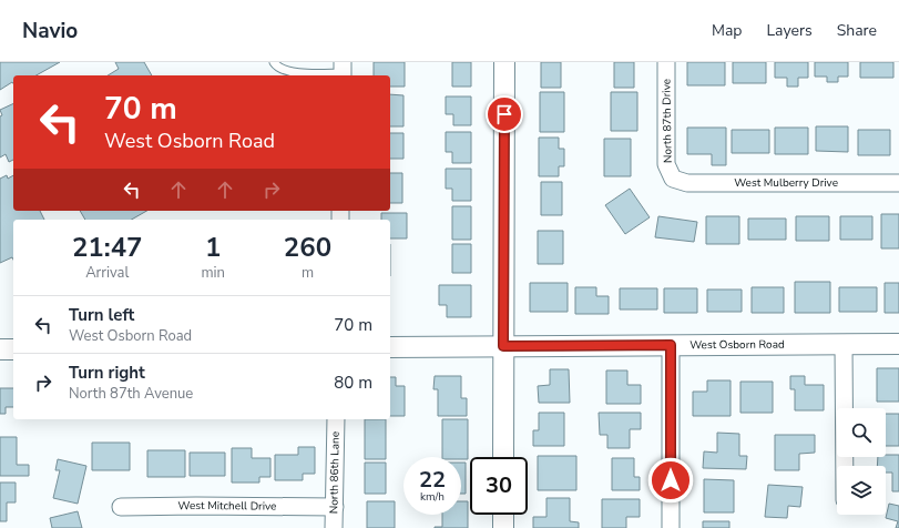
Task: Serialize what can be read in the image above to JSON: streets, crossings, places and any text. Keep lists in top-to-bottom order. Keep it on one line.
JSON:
{"streets":{"street":["North 87th Drive","West Mulberry Drive","West Osborn Road","North 86th Lane","West Mitchell Drive"]},"crossings":[["North 87th Drive","West Mulberry Drive"],["North 86th Lane","West Mitchell Drive"]],"page":{"header":"Navio","nav":["Map","Layers","Share"],"turn":["70 m","West Osborn Road"],"eta":["21:47","Arrival","1","min","260","m"],"list":[{"name":"Turn left","note":"West Osborn Road","value":"70 m"},{"name":"Turn right","note":"North 87th Avenue","value":"80 m"}],"speed":"22 km/h","limit":"30"}}
